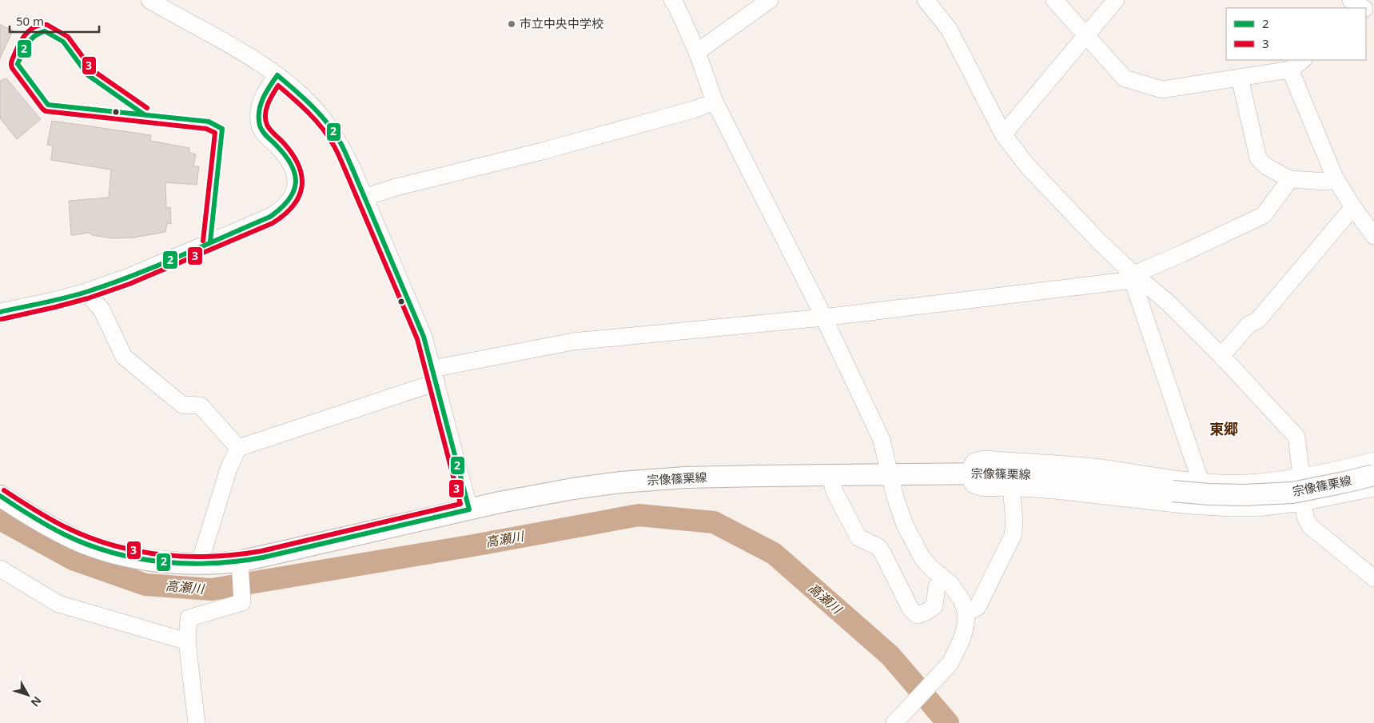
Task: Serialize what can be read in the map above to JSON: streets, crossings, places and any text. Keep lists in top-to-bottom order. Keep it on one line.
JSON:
{"streets":{"main road":["宗像篠栗線"]},"districts":["東郷"],"water":["高瀬川"],"places":["市立中央中学校"],"lines":["transit line 3","transit line 2"],"legend":["2","3"],"scale_bar":"50 m","north":"bottom right"}
